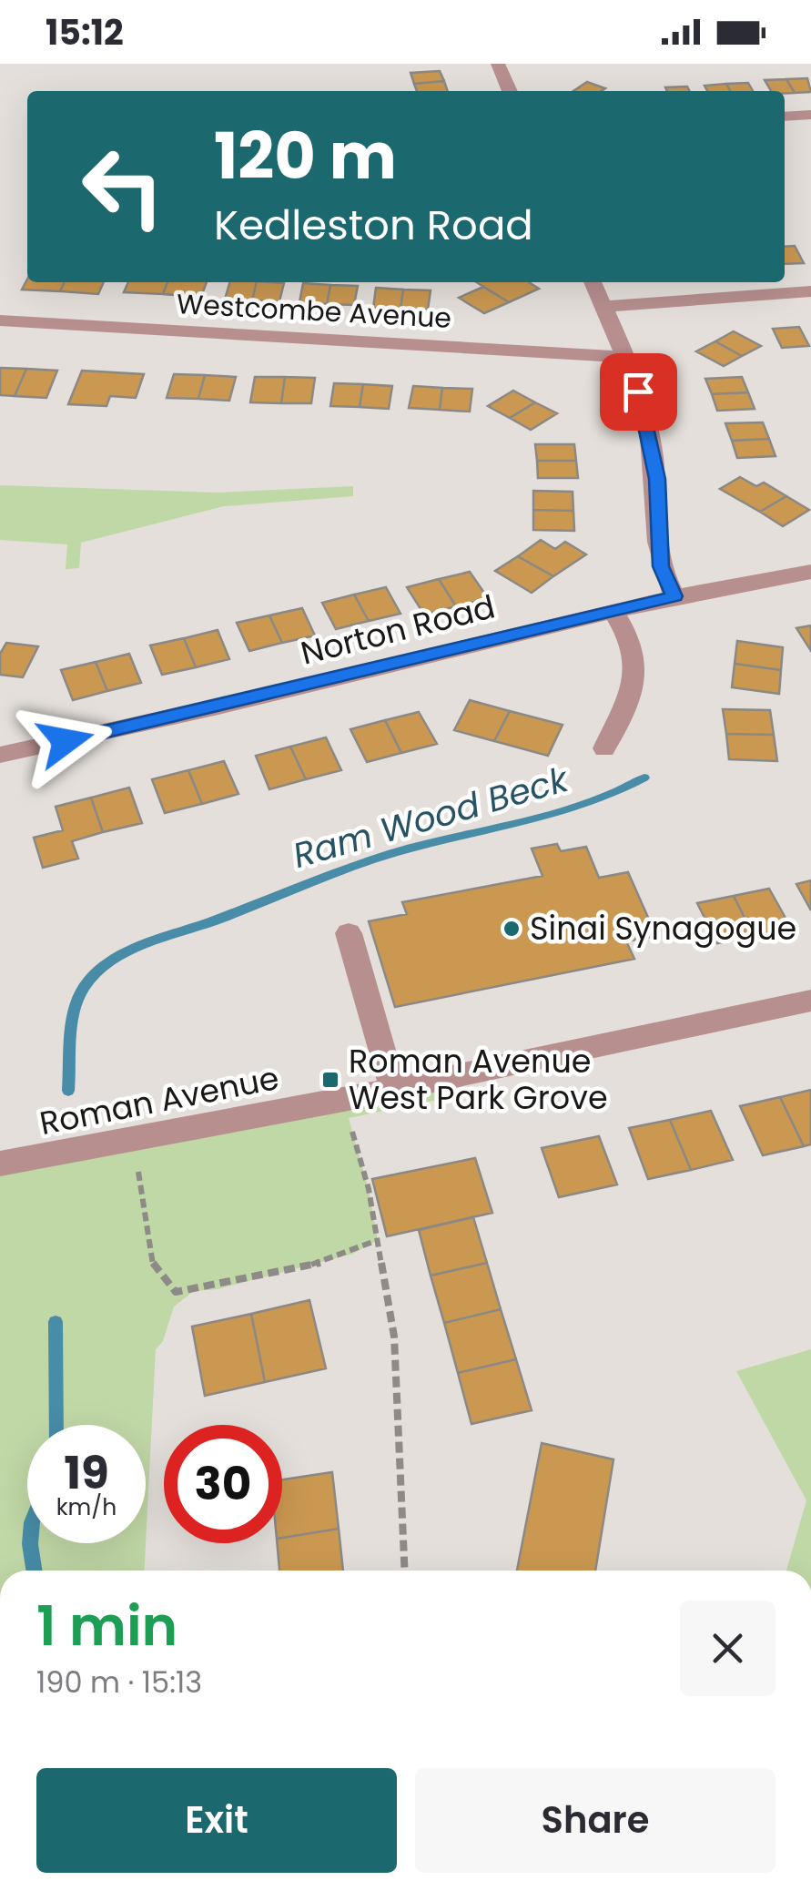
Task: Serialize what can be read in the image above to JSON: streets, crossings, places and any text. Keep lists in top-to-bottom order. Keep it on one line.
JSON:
{"streets":{"street":["Westcombe Avenue","Norton Road","Roman Avenue"]},"water":["Ram Wood Beck"],"places":{"other":["Sinai Synagogue"],"transit":["Roman Avenue West Park Grove"]},"page":{"status":"15:12","turn":["120 m","Kedleston Road"],"speed":"19 km/h","limit":"30","heading":["1 min","190 m · 15:13"],"buttons":["Exit","Share"]}}
